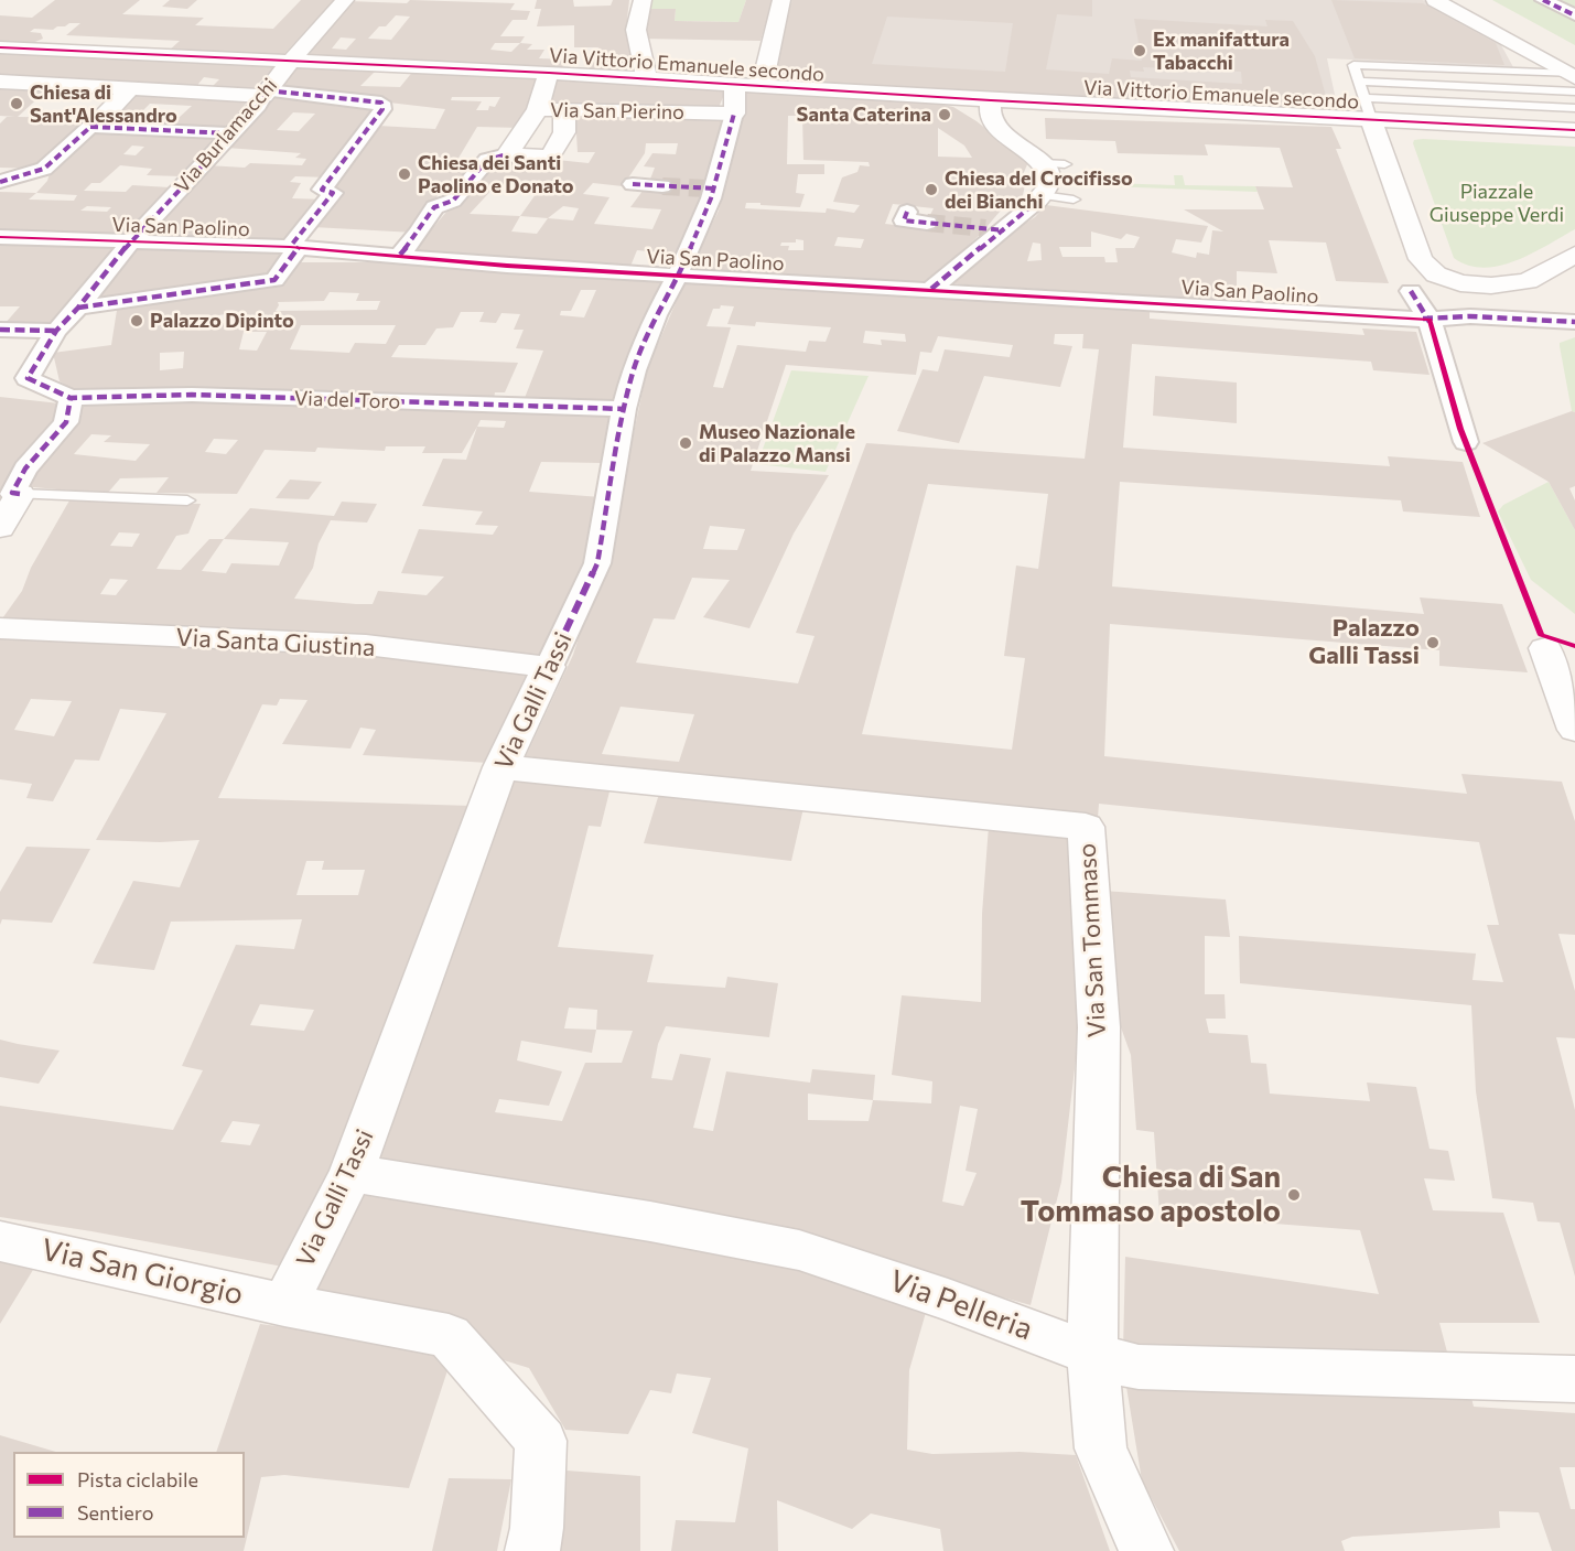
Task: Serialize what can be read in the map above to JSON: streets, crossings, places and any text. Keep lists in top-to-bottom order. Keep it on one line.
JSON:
{"streets":{"street":["Via Vittorio Emanuele secondo","Via San Pierino","Via Burlamacchi","Via San Paolino","Via del Toro","Via Santa Giustina","Via Galli Tassi","Via San Tommaso","Via San Giorgio","Via Pelleria"]},"crossings":[["Via Vittorio Emanuele secondo","Via San Pierino"],["Via Vittorio Emanuele secondo","Via Burlamacchi"],["Via Vittorio Emanuele secondo","Via Galli Tassi"],["Via San Pierino","Via Galli Tassi"],["Via Burlamacchi","Via San Paolino"],["Via Burlamacchi","Via del Toro"],["Via San Paolino","Via Galli Tassi"],["Via del Toro","Via Galli Tassi"],["Via Santa Giustina","Via Galli Tassi"],["Via Galli Tassi","Via San Tommaso"],["Via Galli Tassi","Via San Giorgio"],["Via Galli Tassi","Via Pelleria"],["Via San Tommaso","Via Pelleria"]],"parks":["Piazzale Giuseppe Verdi"],"places":["Ex manifattura Tabacchi","Chiesa di Sant'Alessandro","Santa Caterina","Chiesa dei Santi Paolino e Donato","Chiesa del Crocifisso dei Bianchi","Palazzo Dipinto","Museo Nazionale di Palazzo Mansi","Palazzo Galli Tassi","Chiesa di San Tommaso apostolo"],"legend":["Pista ciclabile","Sentiero"]}
